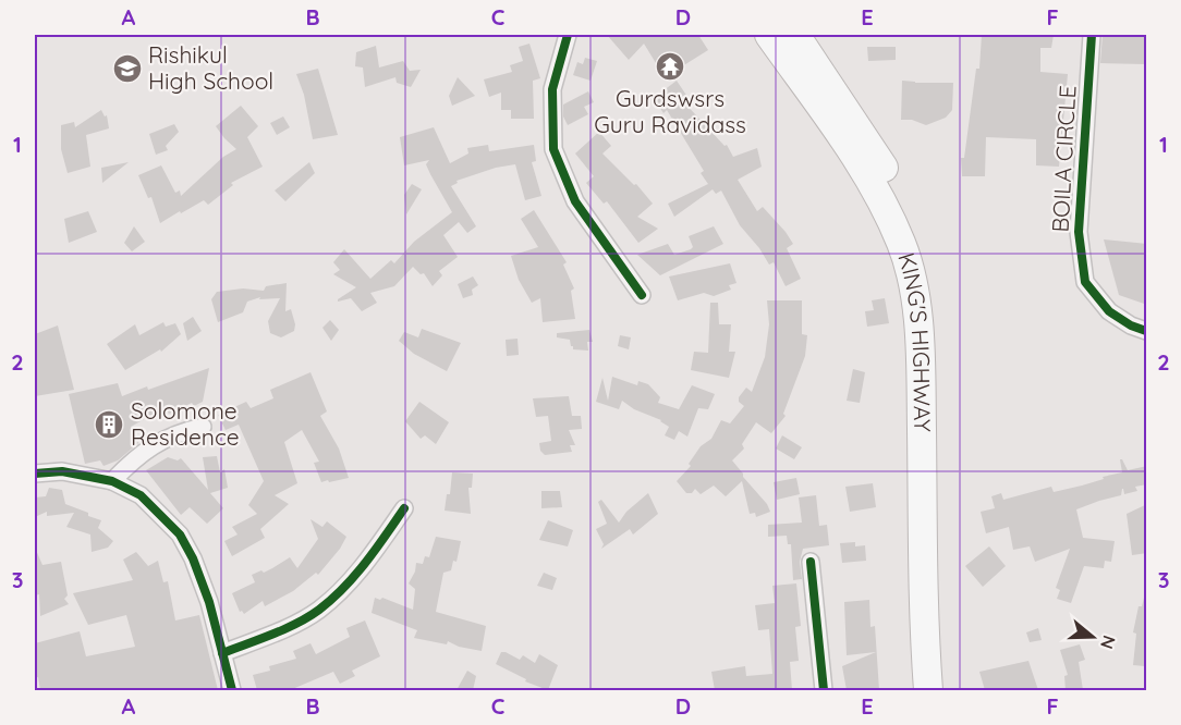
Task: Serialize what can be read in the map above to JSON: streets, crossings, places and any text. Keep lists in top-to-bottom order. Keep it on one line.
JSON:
{"streets":{"highway":["KING'S HIGHWAY"],"street":["BOILA CIRCLE"]},"places":{"temple":["Gurdswsrs Guru Ravidass"],"school or university":["Rishikul High School"],"building":["Solomone Residence"]},"north":"right","grid":{"columns":["A","B","C","D","E","F"],"rows":["1","2","3"]}}
